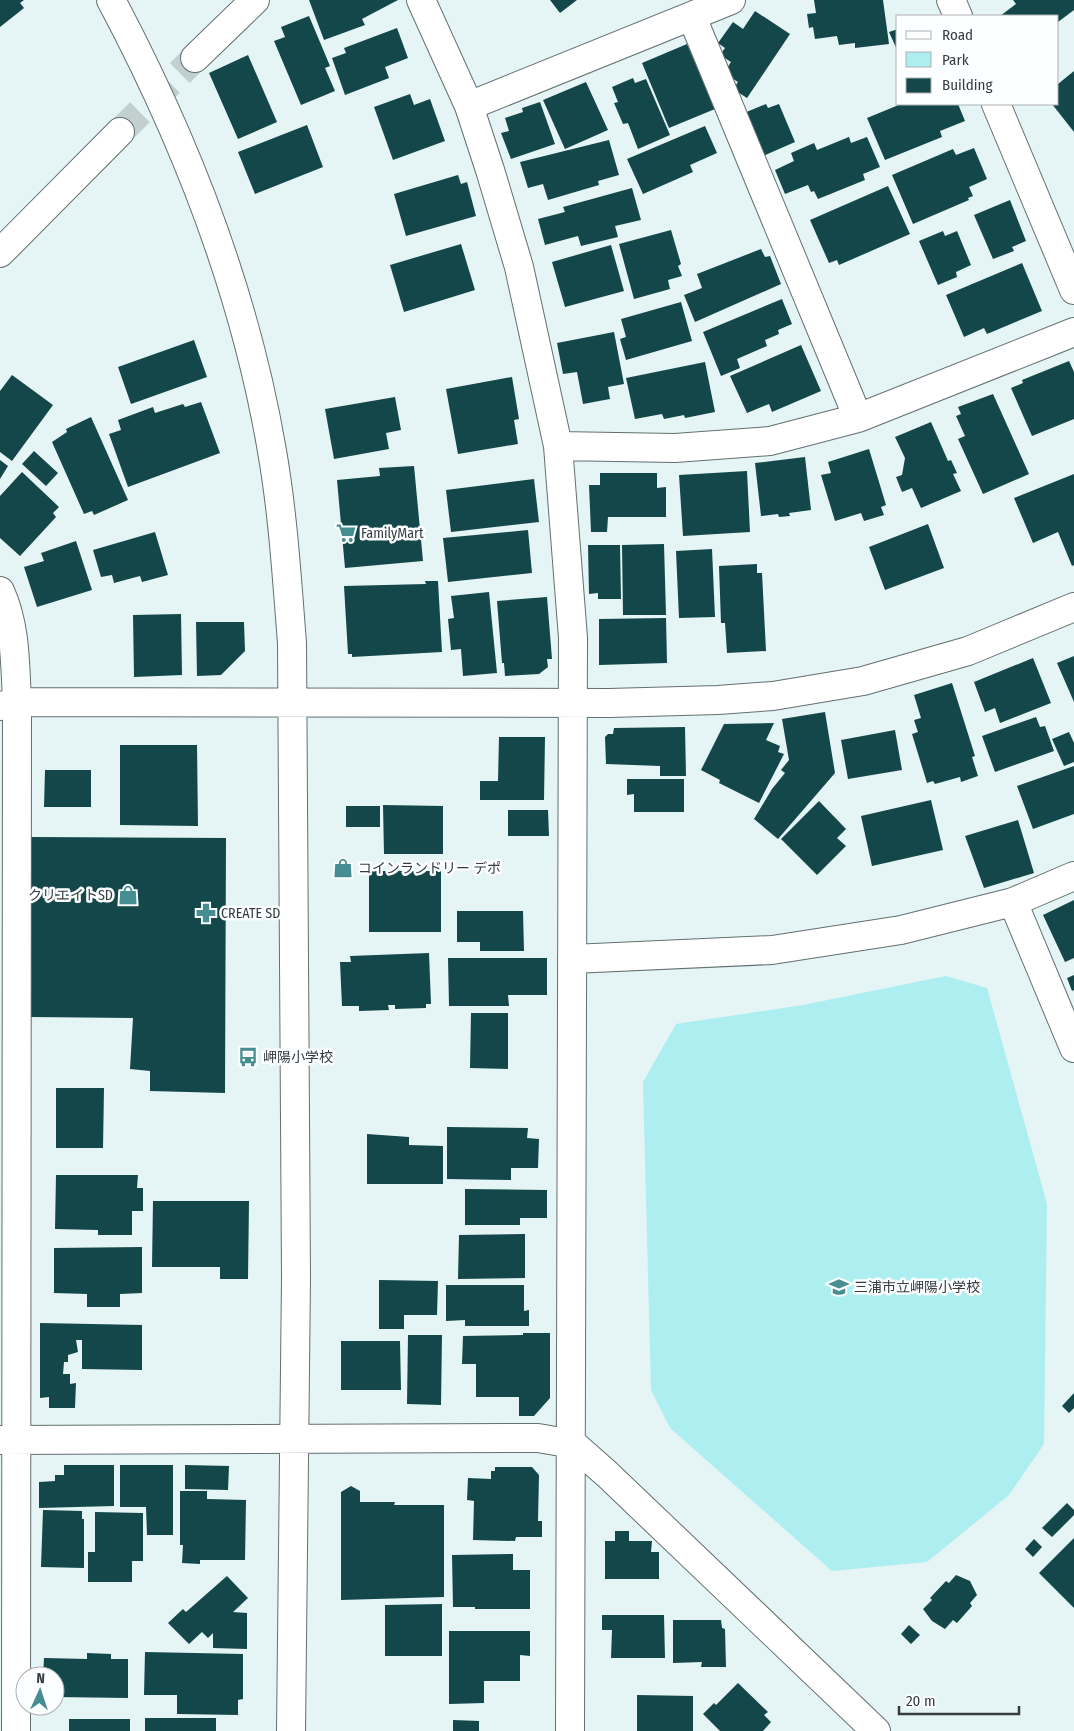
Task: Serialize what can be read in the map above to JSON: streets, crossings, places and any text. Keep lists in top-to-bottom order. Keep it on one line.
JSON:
{"places":{"supermarket":["FamilyMart"],"shop":["コインランドリー デポ","クリエイトSD"],"pharmacy":["CREATE SD"],"bus stop":["岬陽小学校"],"school or university":["三浦市立岬陽小学校"]},"legend":["Road","Park","Building"],"scale_bar":"20 m","north":"top"}
